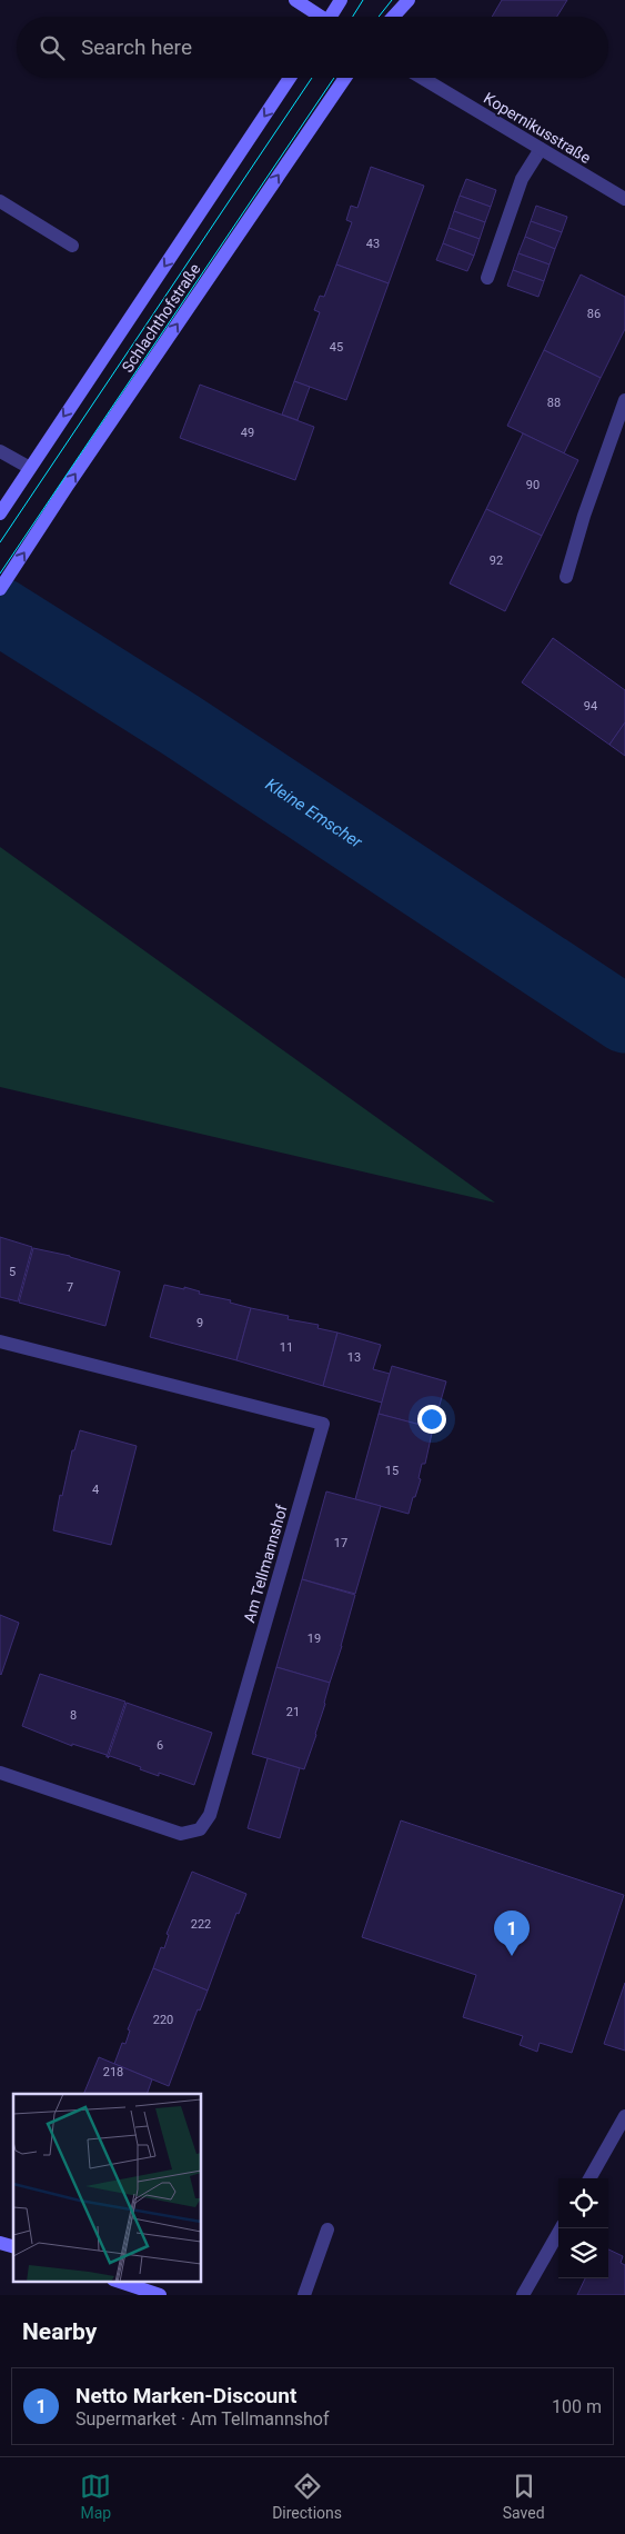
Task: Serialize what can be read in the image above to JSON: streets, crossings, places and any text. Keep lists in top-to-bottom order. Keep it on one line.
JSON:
{"streets":{"street":["Kopernikusstraße","Schlachthofstraße","Am Tellmannshof"]},"water":["Kleine Emscher"],"house_numbers":["43","86","45","88","49","90","92","94","5","7","9","11","13","15","4","17","19","21","8","6","222","220","218"],"page":{"search":"Search here","pins":"1","heading":"Nearby","list":[{"mark":"1","name":"Netto Marken-Discount","note":"Supermarket · Am Tellmannshof","value":"100 m"}],"nav":["Map","Directions","Saved"]}}
